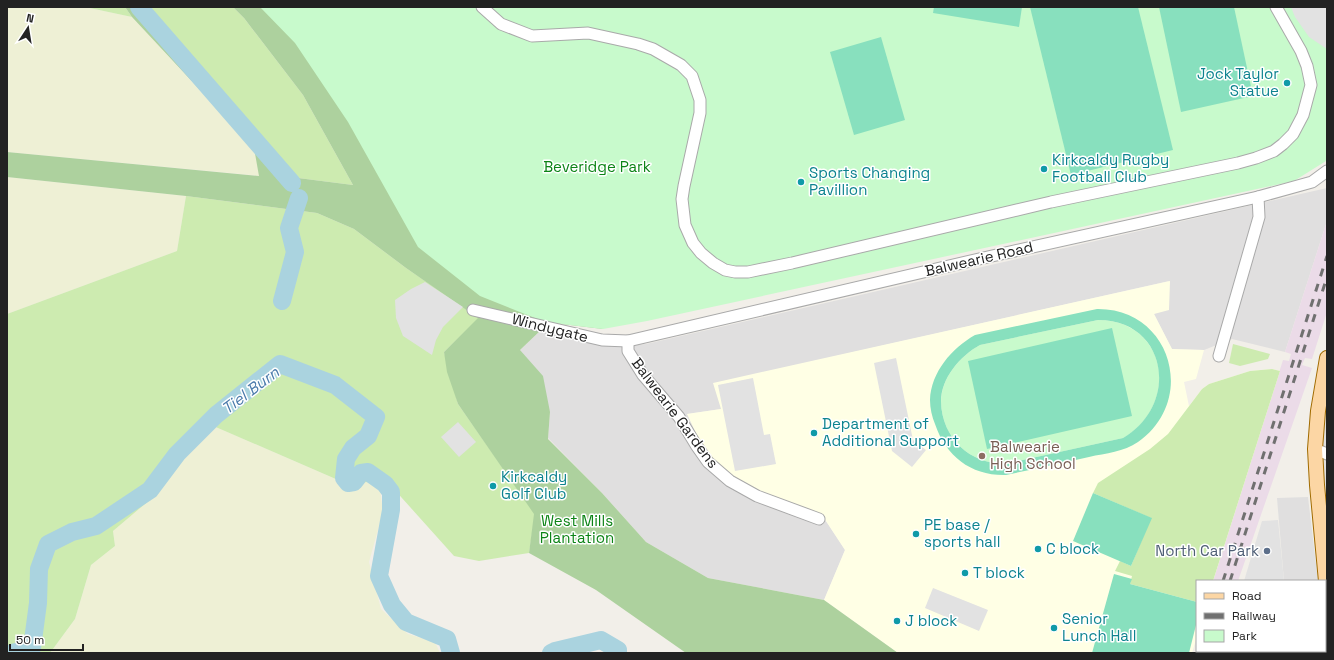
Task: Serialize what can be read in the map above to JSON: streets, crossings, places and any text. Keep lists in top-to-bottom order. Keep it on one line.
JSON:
{"streets":{"street":["Balwearie Road","Windygate","Balwearie Gardens"]},"crossings":[["Balwearie Road","Windygate"],["Balwearie Road","Balwearie Gardens"],["Windygate","Balwearie Gardens"]],"water":["Tiel Burn"],"parks":["Beveridge Park","West Mills Plantation"],"places":["Jock Taylor Statue","Kirkcaldy Rugby Football Club","Sports Changing Pavillion","Department of Additional Support","Balwearie High School","Kirkcaldy Golf Club","PE base / sports hall","C block","North Car Park","T block","J block","Senior Lunch Hall"],"legend":["Road","Railway","Park"],"scale_bar":"50 m","north":"top"}
